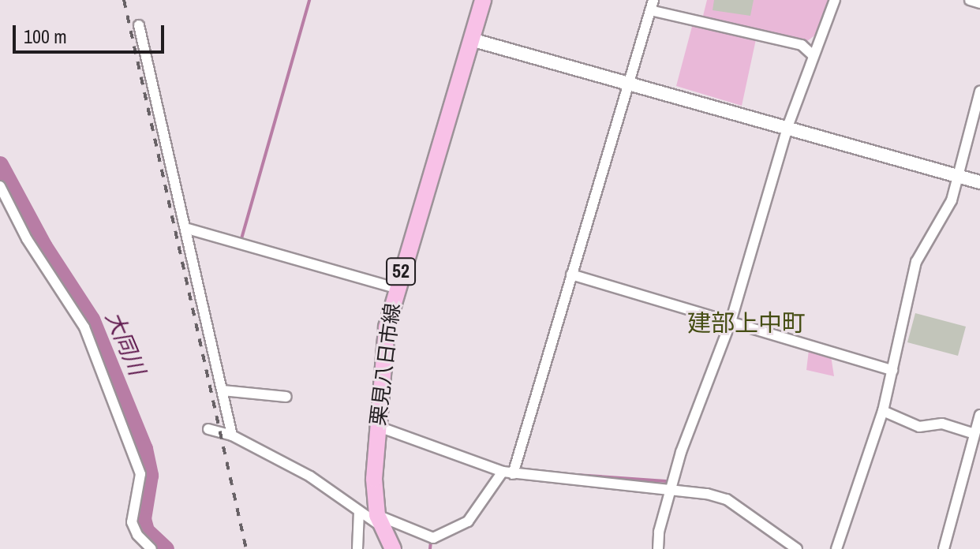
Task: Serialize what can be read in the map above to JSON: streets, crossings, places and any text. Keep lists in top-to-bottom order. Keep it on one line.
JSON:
{"streets":{"main road":["52","栗見八日市線"]},"districts":["建部上中町"],"water":["大同川"],"scale_bar":"100 m"}
